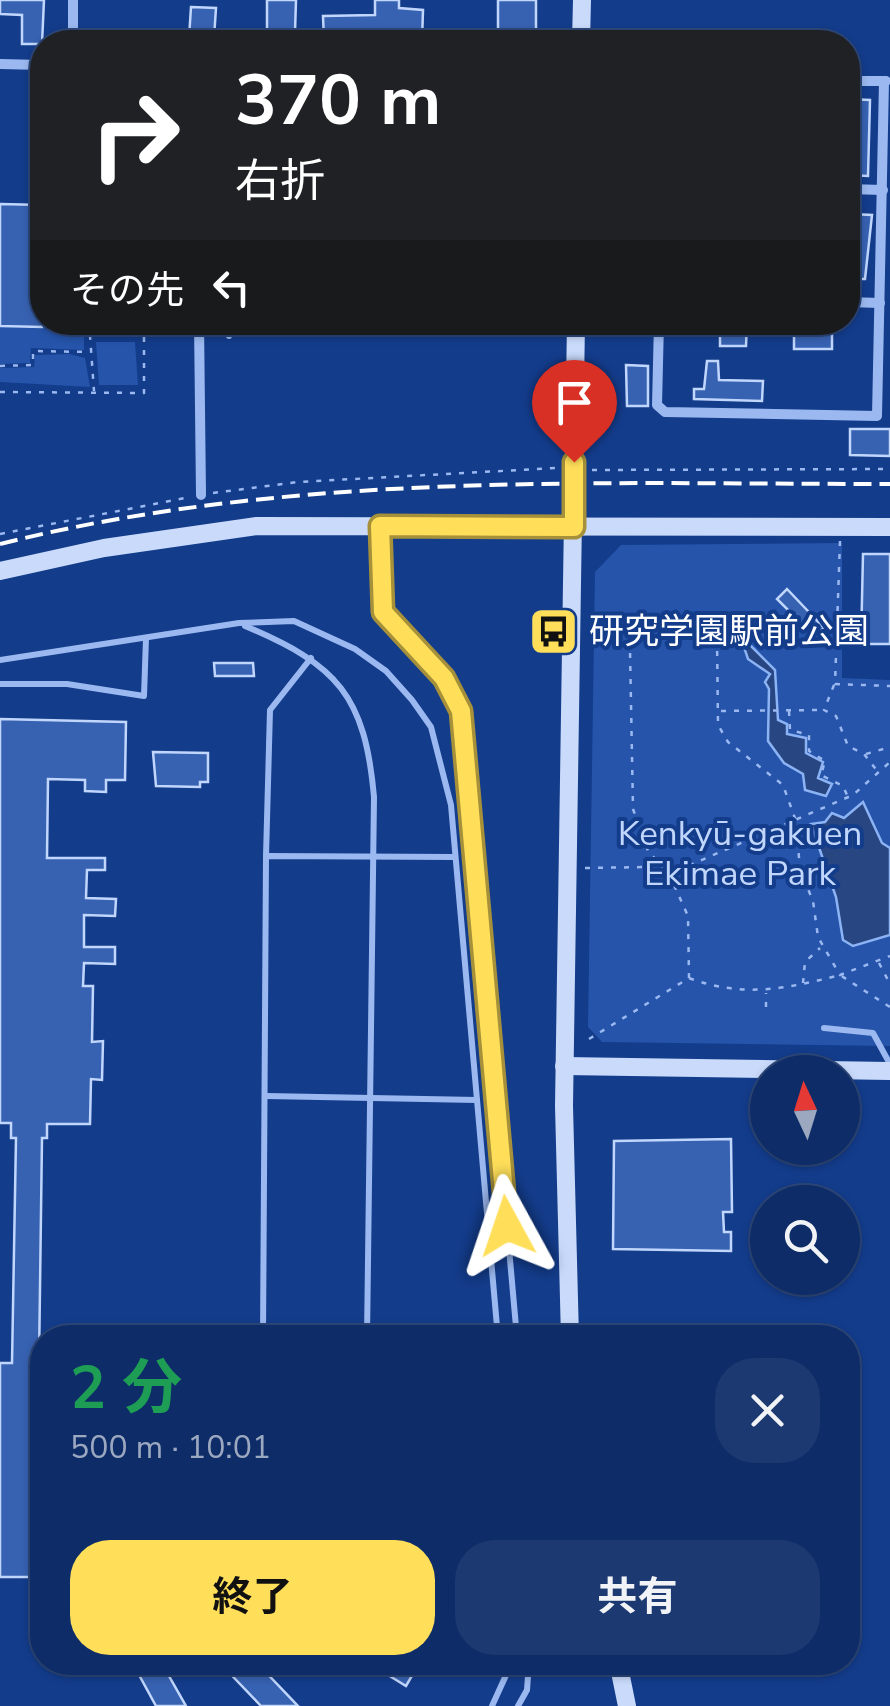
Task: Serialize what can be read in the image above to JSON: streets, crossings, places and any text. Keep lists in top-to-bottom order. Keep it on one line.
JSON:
{"parks":["Kenkyū-gakuen Ekimae Park"],"places":{"bus stop":["研究学園駅前公園"]},"north":"top","page":{"turn":["370 m","右折"],"then":"その先","heading":["2 分","500 m · 10:01"],"buttons":["終了","共有"]}}
